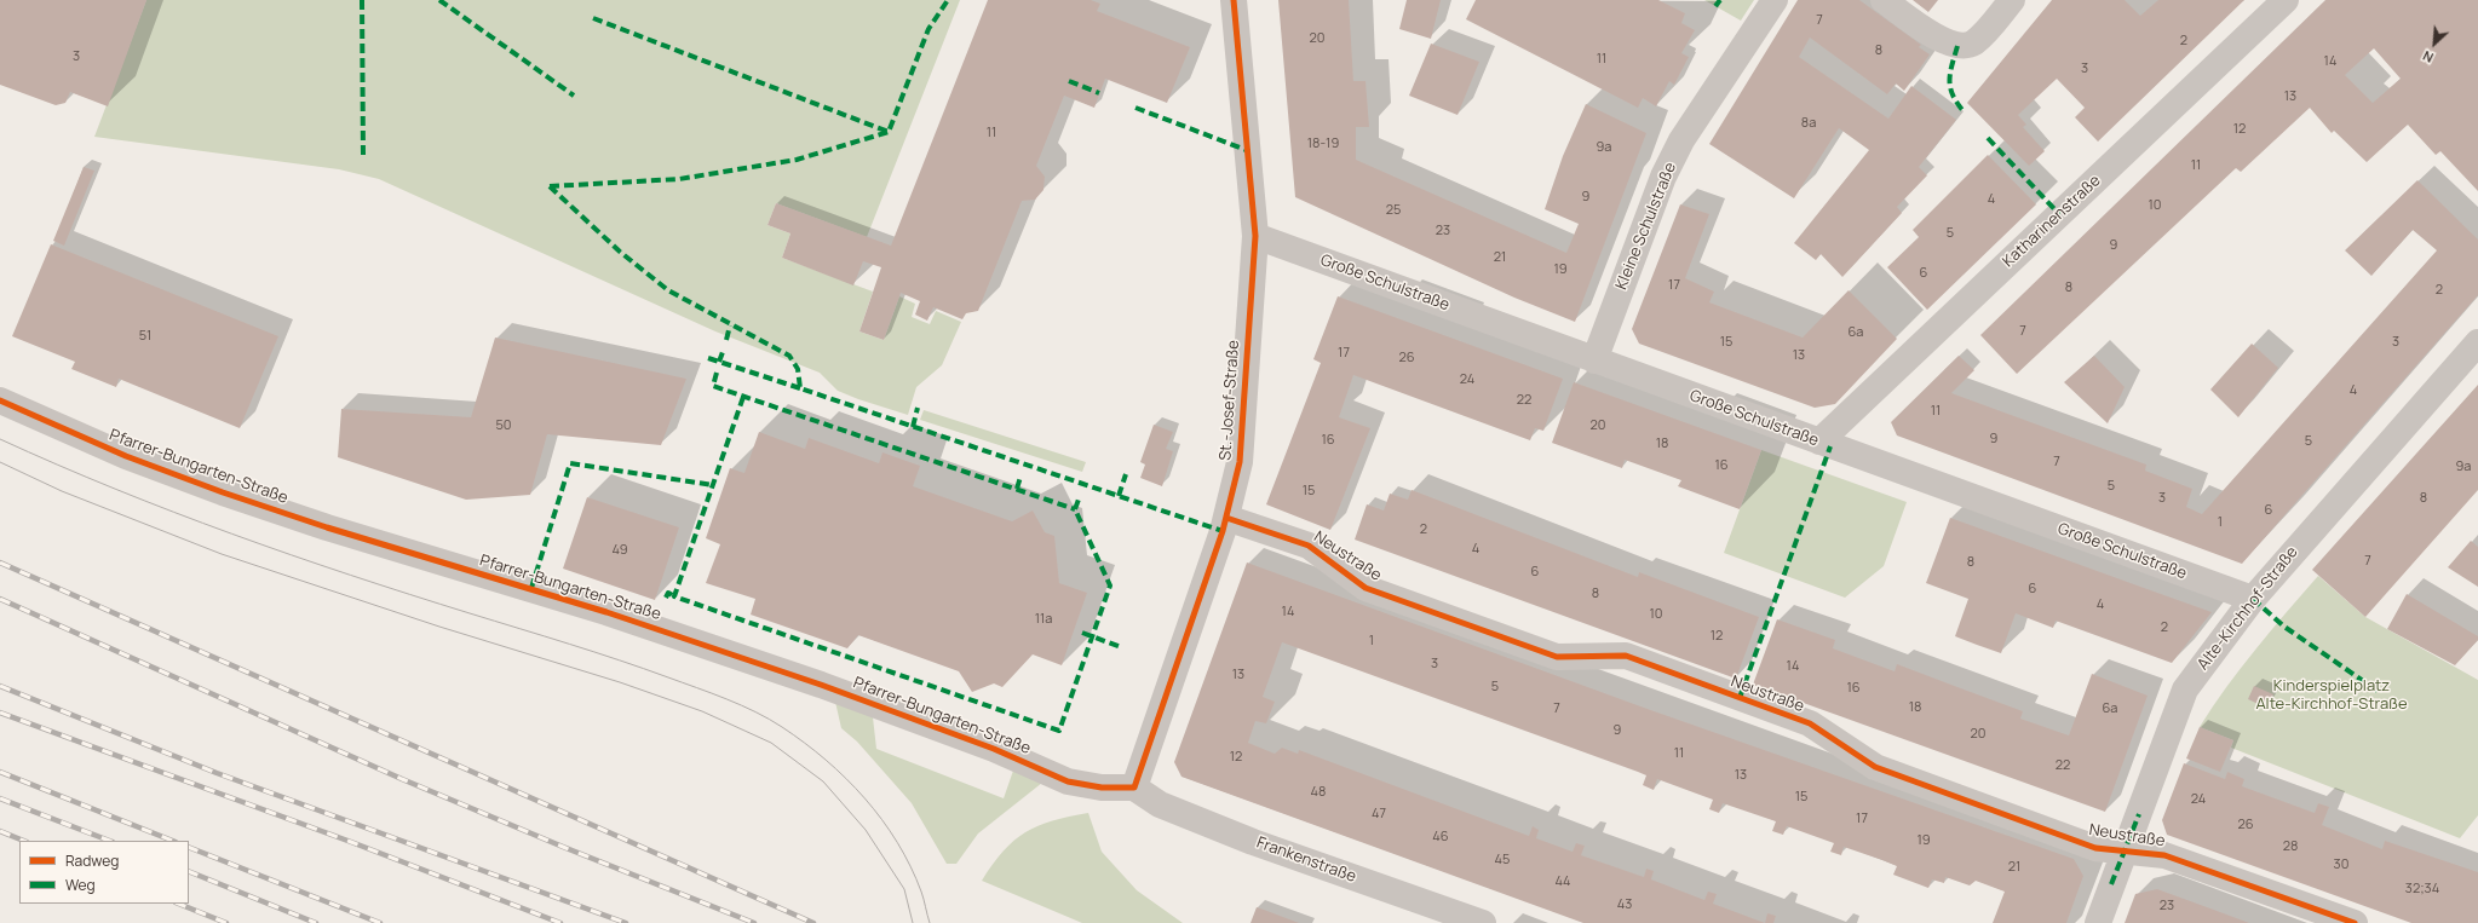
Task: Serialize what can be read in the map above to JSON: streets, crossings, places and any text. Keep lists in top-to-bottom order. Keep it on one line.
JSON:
{"streets":{"street":["Katharinenstraße","Kleine Schulstraße","Große Schulstraße","St.-Josef-Straße","Pfarrer-Bungarten-Straße","Neustraße","Alte-Kirchhof-Straße","Frankenstraße"]},"crossings":[["Katharinenstraße","Große Schulstraße"],["Kleine Schulstraße","Große Schulstraße"],["Große Schulstraße","St.-Josef-Straße"],["Große Schulstraße","Alte-Kirchhof-Straße"],["St.-Josef-Straße","Pfarrer-Bungarten-Straße"],["St.-Josef-Straße","Neustraße"],["St.-Josef-Straße","Frankenstraße"],["Pfarrer-Bungarten-Straße","Frankenstraße"],["Neustraße","Alte-Kirchhof-Straße"]],"parks":["Kinderspielplatz Alte-Kirchhof-Straße"],"house_numbers":["7","20","2","8","3","11","14","3","13","8a","12","11","18-19","9a","11","9","4","10","25","23","5","9","21","19","6","17","8","2","7","6a","51","15","3","17","13","26","24","4","22","11","50","20","9","16","5","18","7","16","9a","5","15","3","8","6","1","2","4","49","7","8","6","6","8","4","14","10","11a","2","12","1","3","14","13","5","16","18","7","6a","9","20","11","12","22","13","48","15","24","47","17","26","46","19","28","45","30","21","44","32;34","43","23"],"legend":["Radweg","Weg"],"north":"bottom left"}
